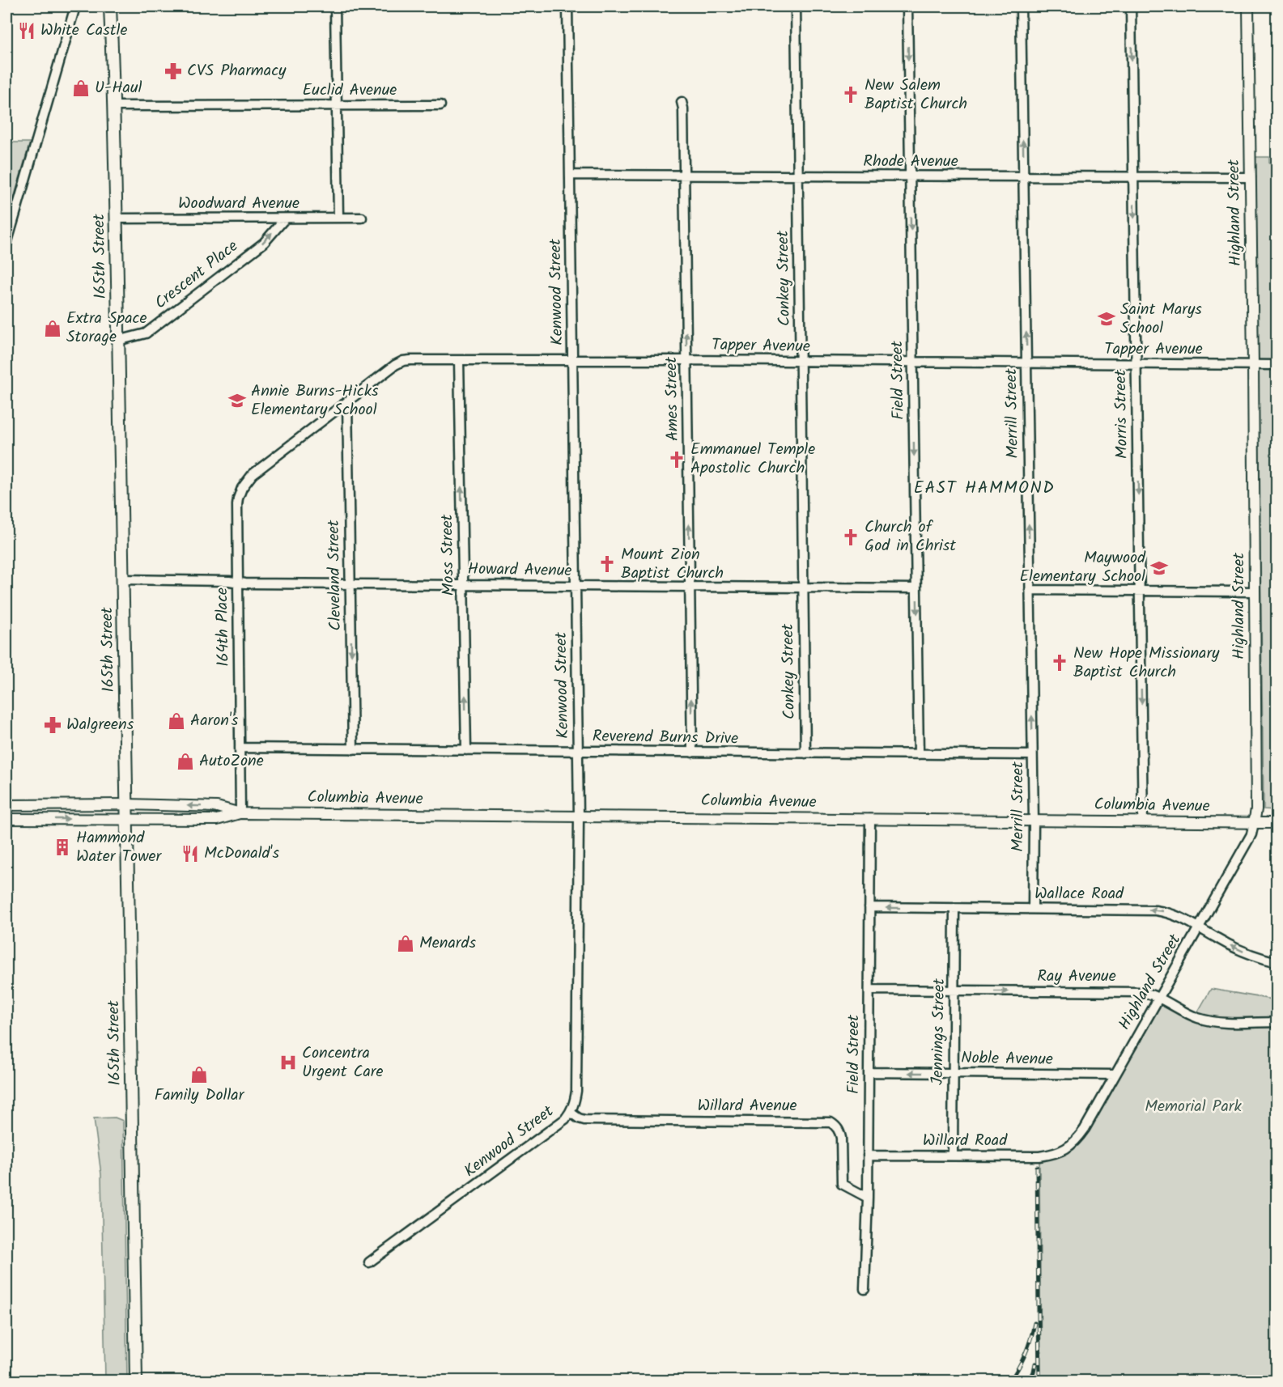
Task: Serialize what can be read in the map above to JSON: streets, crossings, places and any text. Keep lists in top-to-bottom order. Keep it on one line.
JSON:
{"streets":{"main road":["165th Street"],"street":["Euclid Avenue","Rhode Avenue","Woodward Avenue","Highland Street","Crescent Place","Conkey Street","Kenwood Street","Tapper Avenue","Field Street","Ames Street","Merrill Street","Morris Street","Moss Street","Howard Avenue","Cleveland Street","164th Place","Reverend Burns Drive","Columbia Avenue","Wallace Road","Ray Avenue","Jennings Street","Noble Avenue","Willard Avenue","Willard Road"]},"crossings":[["Euclid Avenue","165th Street"],["Rhode Avenue","Highland Street"],["Rhode Avenue","Conkey Street"],["Rhode Avenue","Kenwood Street"],["Rhode Avenue","Field Street"],["Rhode Avenue","Ames Street"],["Rhode Avenue","Merrill Street"],["Rhode Avenue","Morris Street"],["Woodward Avenue","165th Street"],["Woodward Avenue","Crescent Place"],["Highland Street","Tapper Avenue"],["Highland Street","Columbia Avenue"],["Highland Street","Wallace Road"],["Highland Street","Ray Avenue"],["Highland Street","Noble Avenue"],["Highland Street","Willard Road"],["165th Street","Crescent Place"],["165th Street","Howard Avenue"],["165th Street","Columbia Avenue"],["Conkey Street","Tapper Avenue"],["Conkey Street","Howard Avenue"],["Conkey Street","Reverend Burns Drive"],["Kenwood Street","Tapper Avenue"],["Kenwood Street","Howard Avenue"],["Kenwood Street","Reverend Burns Drive"],["Kenwood Street","Columbia Avenue"],["Kenwood Street","Willard Avenue"],["Tapper Avenue","Field Street"],["Tapper Avenue","Ames Street"],["Tapper Avenue","Merrill Street"],["Tapper Avenue","Morris Street"],["Tapper Avenue","Moss Street"],["Tapper Avenue","Cleveland Street"],["Tapper Avenue","164th Place"],["Field Street","Howard Avenue"],["Field Street","Reverend Burns Drive"],["Field Street","Columbia Avenue"],["Field Street","Wallace Road"],["Field Street","Ray Avenue"],["Field Street","Noble Avenue"],["Field Street","Willard Avenue"],["Field Street","Willard Road"],["Ames Street","Howard Avenue"],["Ames Street","Reverend Burns Drive"],["Merrill Street","Reverend Burns Drive"],["Merrill Street","Columbia Avenue"],["Merrill Street","Wallace Road"],["Morris Street","Columbia Avenue"],["Moss Street","Howard Avenue"],["Moss Street","Reverend Burns Drive"],["Howard Avenue","Cleveland Street"],["Howard Avenue","164th Place"],["Cleveland Street","Reverend Burns Drive"],["164th Place","Reverend Burns Drive"],["164th Place","Columbia Avenue"],["Wallace Road","Jennings Street"],["Ray Avenue","Jennings Street"],["Jennings Street","Noble Avenue"],["Jennings Street","Willard Road"]],"one_way":["Crescent Place","Field Street","Ames Street","Merrill Street","Morris Street","Moss Street","Cleveland Street","Wallace Road","Ray Avenue"],"districts":["EAST HAMMOND"],"parks":["Memorial Park"],"places":{"restaurant":["White Castle","McDonald's"],"pharmacy":["CVS Pharmacy","Walgreens"],"shop":["U-Haul","Extra Space Storage","Aaron's","AutoZone","Menards","Family Dollar"],"church":["New Salem Baptist Church","Emmanuel Temple Apostolic Church","Church of God in Christ","Mount Zion Baptist Church","New Hope Missionary Baptist Church"],"school or university":["Saint Marys School","Annie Burns-Hicks Elementary School","Maywood Elementary School"],"building":["Hammond Water Tower"],"hospital":["Concentra Urgent Care"]}}
